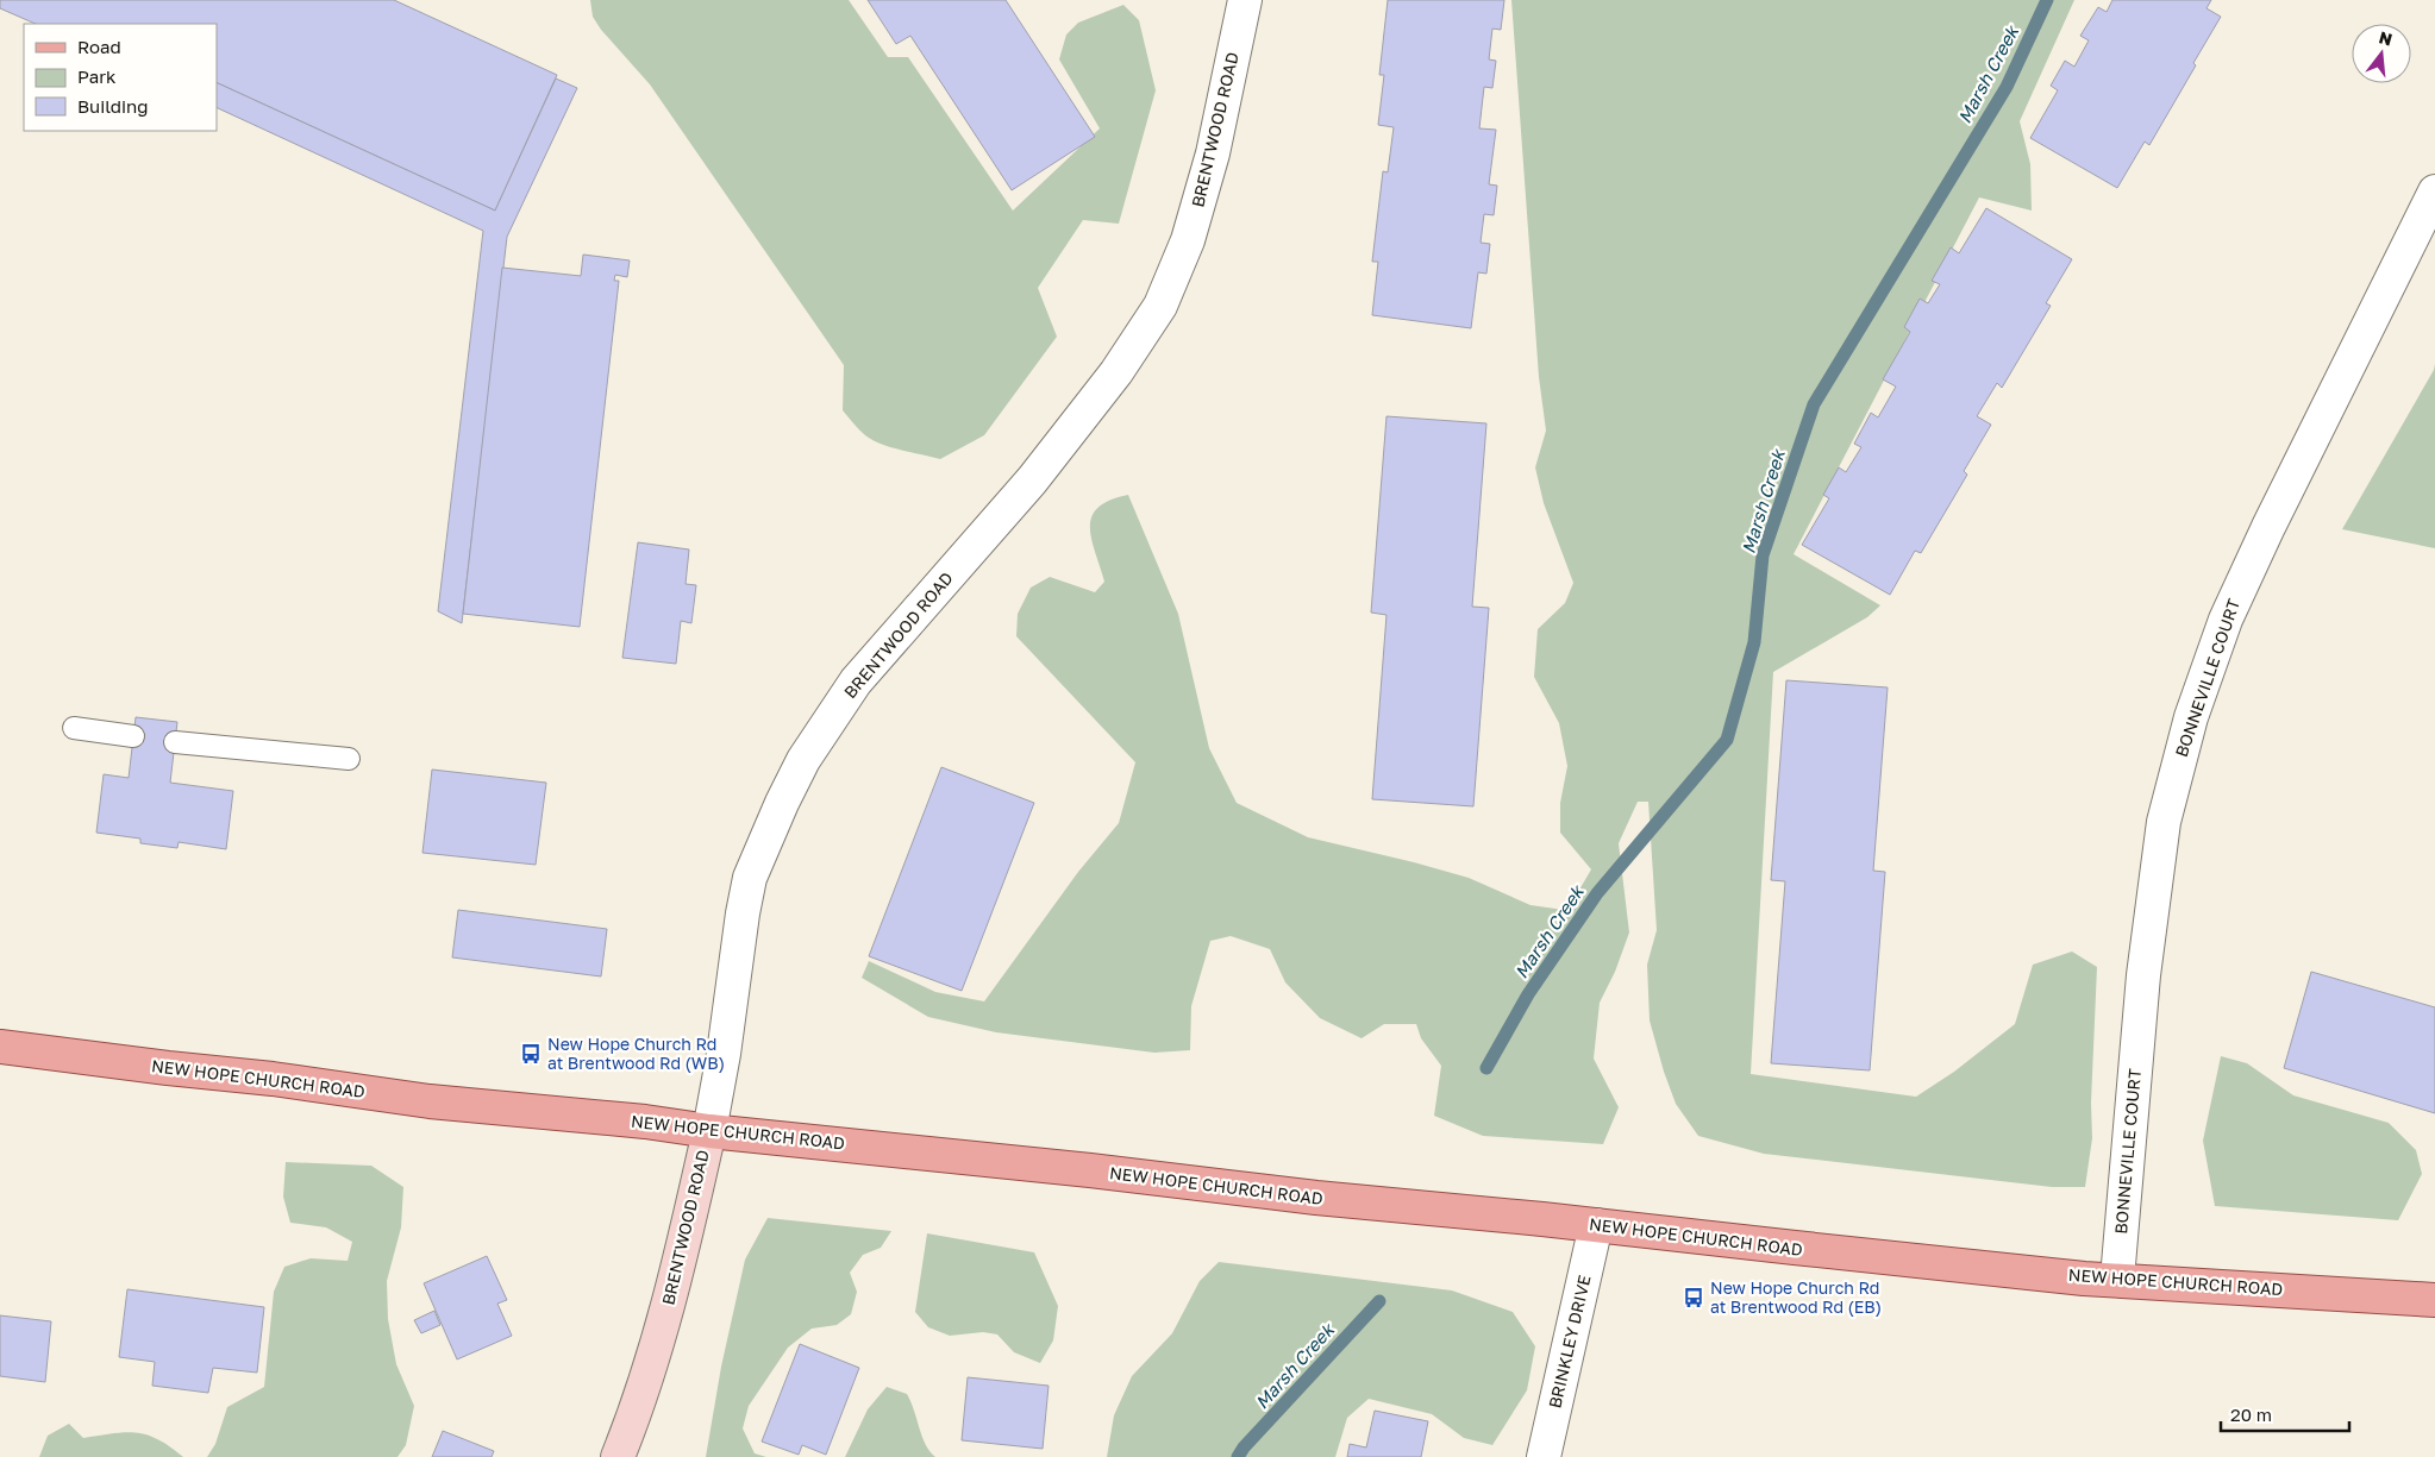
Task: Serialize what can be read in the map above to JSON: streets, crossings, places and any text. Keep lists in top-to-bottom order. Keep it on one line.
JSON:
{"streets":{"main road":["NEW HOPE CHURCH ROAD"],"street":["BRENTWOOD ROAD","BONNEVILLE COURT","BRINKLEY DRIVE"]},"crossings":[["BRENTWOOD ROAD","NEW HOPE CHURCH ROAD"],["BONNEVILLE COURT","NEW HOPE CHURCH ROAD"],["NEW HOPE CHURCH ROAD","BRINKLEY DRIVE"]],"water":["Marsh Creek"],"places":{"bus stop":["New Hope Church Rd at Brentwood Rd (WB)","New Hope Church Rd at Brentwood Rd (EB)"]},"legend":["Road","Park","Building"],"scale_bar":"20 m","north":"top"}
